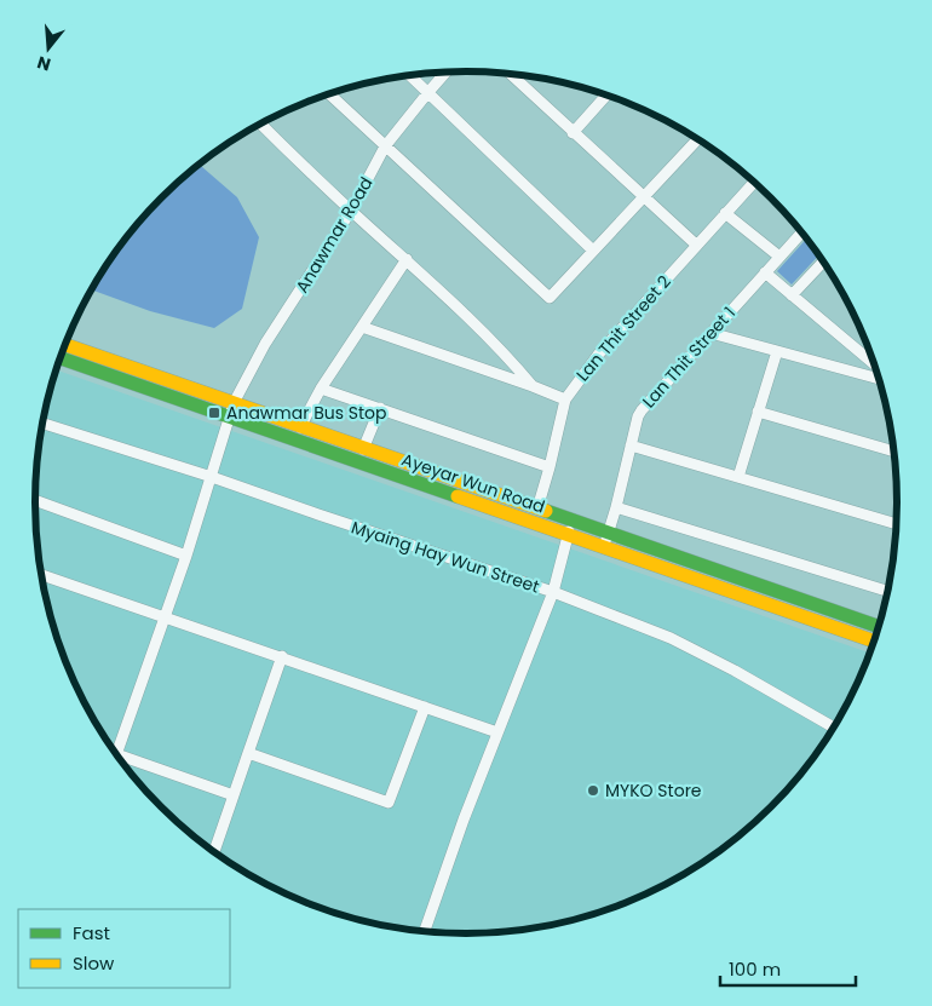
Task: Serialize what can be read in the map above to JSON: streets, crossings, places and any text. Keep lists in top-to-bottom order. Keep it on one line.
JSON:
{"streets":{"main road":["Ayeyar Wun Road"],"street":["Anawmar Road","Lan Thit Street 2","Lan Thit Street 1","Myaing Hay Wun Street"]},"crossings":[["Anawmar Road","Ayeyar Wun Road"],["Anawmar Road","Myaing Hay Wun Street"],["Lan Thit Street 2","Ayeyar Wun Road"],["Lan Thit Street 1","Ayeyar Wun Road"]],"places":{"transit":["Anawmar Bus Stop"],"other":["MYKO Store"]},"legend":["Fast","Slow"],"scale_bar":"100 m","north":"bottom"}
